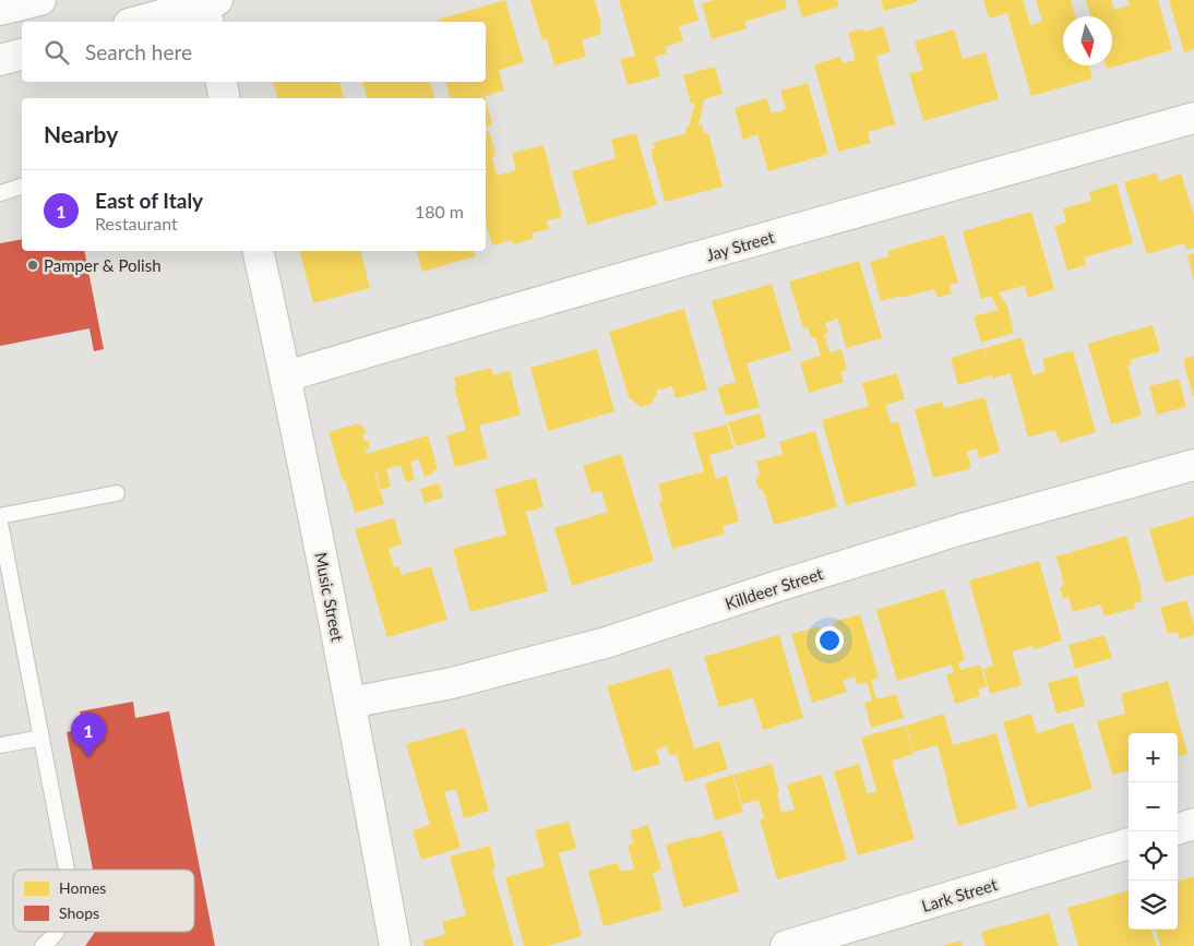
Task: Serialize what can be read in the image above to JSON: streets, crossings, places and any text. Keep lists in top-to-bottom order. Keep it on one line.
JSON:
{"streets":{"street":["Jay Street","Killdeer Street","Music Street","Lark Street"]},"crossings":[["Jay Street","Music Street"],["Killdeer Street","Music Street"]],"places":["Pamper & Polish"],"legend":["Homes","Shops"],"north":"bottom","page":{"search":"Search here","heading":"Nearby","list":[{"mark":"1","name":"East of Italy","note":"Restaurant","value":"180 m"}],"pins":"1","map_buttons":["+","−"]}}
